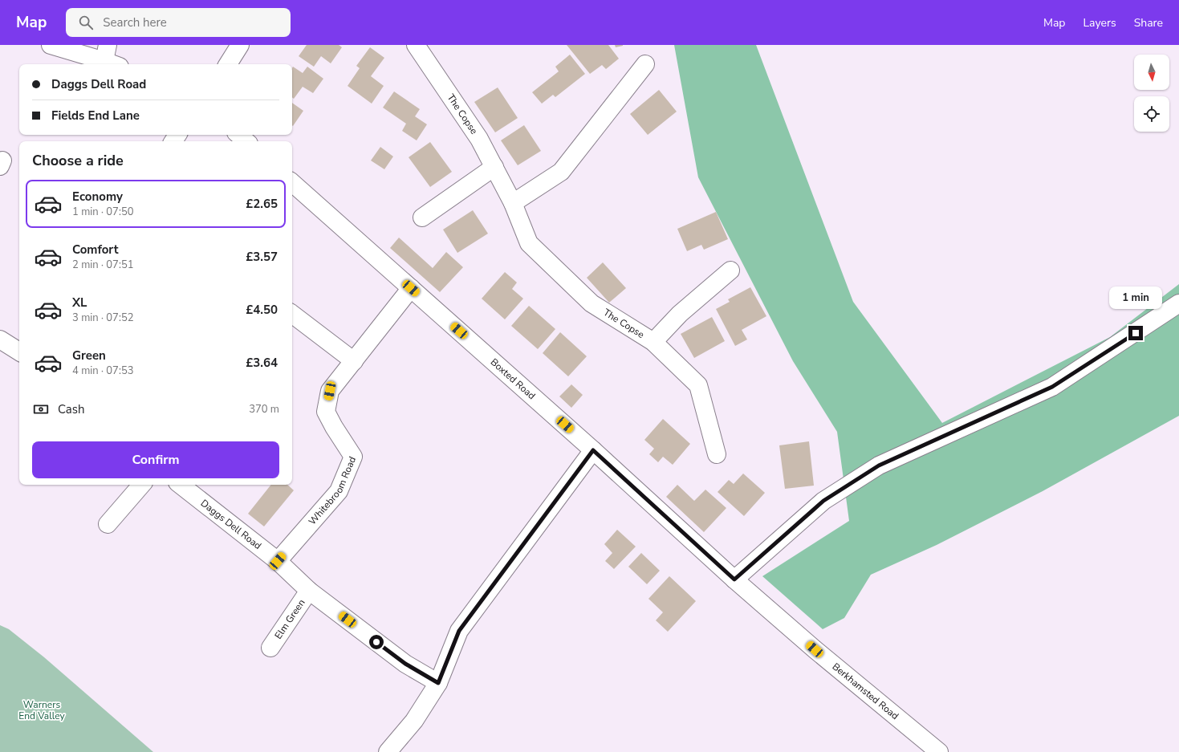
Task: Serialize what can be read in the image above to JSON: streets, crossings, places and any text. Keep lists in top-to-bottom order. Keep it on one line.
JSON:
{"streets":{"street":["The Copse","Boxted Road","Whitebroom Road","Daggs Dell Road","Elm Green","Berkhamsted Road"]},"crossings":[["Boxted Road","Whitebroom Road"],["Boxted Road","Berkhamsted Road"],["Whitebroom Road","Daggs Dell Road"],["Daggs Dell Road","Elm Green"]],"parks":["Warners End Valley"],"north":"bottom","page":{"header":"Map","search":"Search here","nav":["Map","Layers","Share"],"banner":["Daggs Dell Road","Fields End Lane"],"heading":"Choose a ride","list":[{"name":"Economy","note":"1 min · 07:50","value":"£2.65"},{"name":"Comfort","note":"2 min · 07:51","value":"£3.57"},{"name":"XL","note":"3 min · 07:52","value":"£4.50"},{"name":"Green","note":"4 min · 07:53","value":"£3.64"}],"bubble":"1 min","pay":["Cash","370 m"],"buttons":"Confirm"}}
